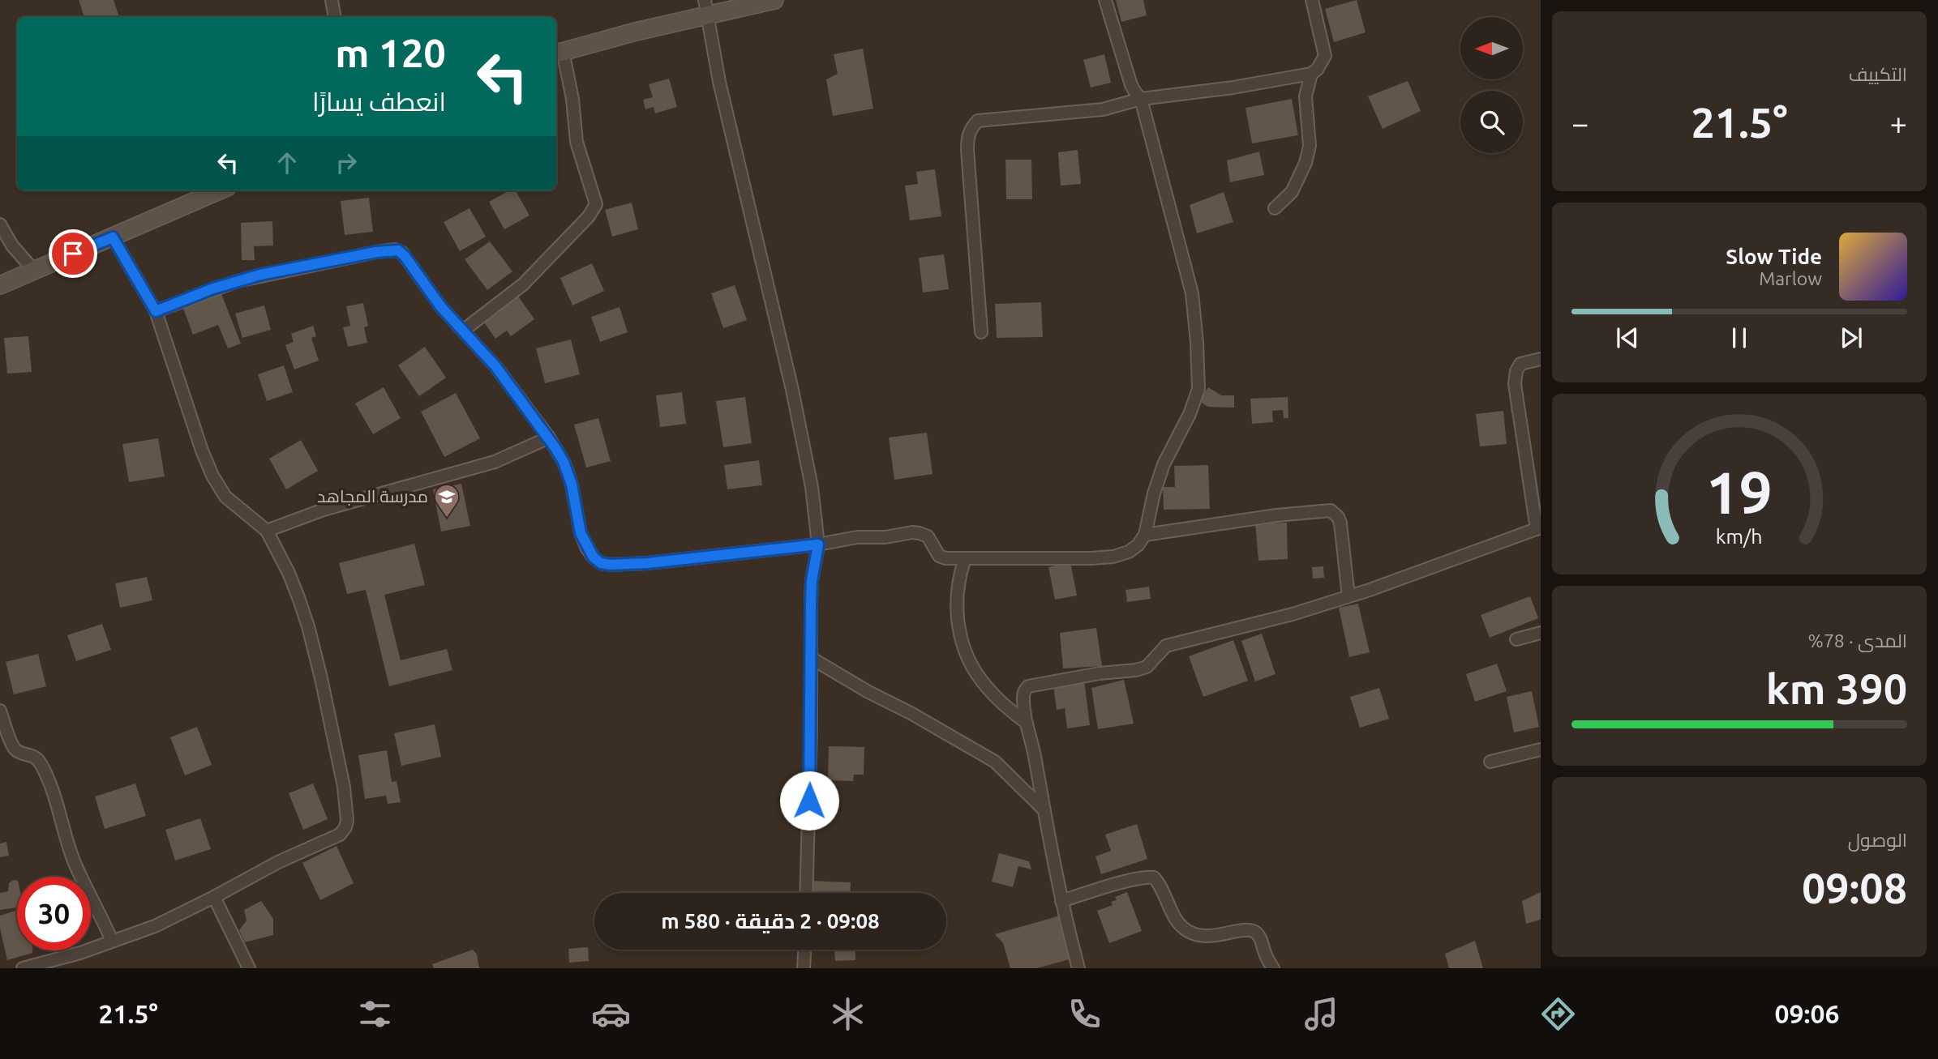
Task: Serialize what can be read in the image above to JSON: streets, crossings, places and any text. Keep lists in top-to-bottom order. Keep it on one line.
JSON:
{"places":{"school or university":["مدرسة المجاهد"]},"north":"left","page":{"tile":["التكييف",["المدى · 78%","390 km"],["الوصول","09:08"]],"turn":["120 m","انعطف يسارًا"],"heat":["−","21.5°","+"],"song":["Slow Tide","Marlow"],"limit":"30","trip":"09:08 · 2 دقيقة · 580 m","tabs":["09:06","21.5°"],"gauge":["19","km/h"]}}
